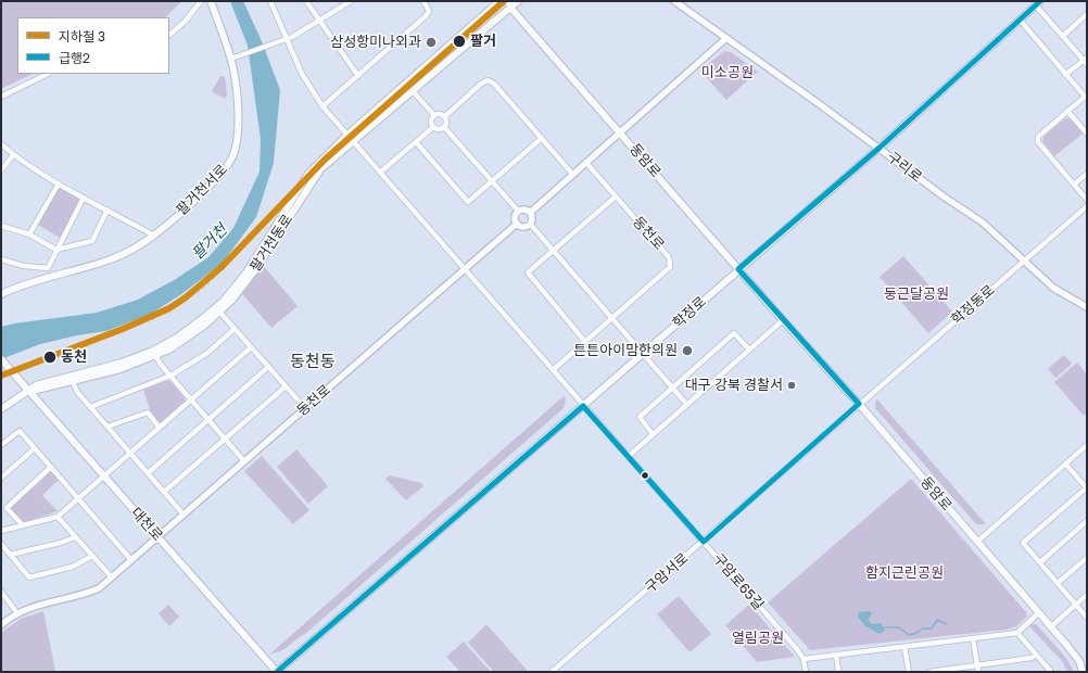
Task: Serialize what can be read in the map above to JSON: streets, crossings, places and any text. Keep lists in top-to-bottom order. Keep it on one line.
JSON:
{"streets":{"main road":["동암로","팔거천서로","팔거천동로","학정로","대천로"],"street":["구리로","동천로","학정동로","구암서로","구암로65길"]},"crossings":[["동암로","팔거천동로"],["동암로","학정동로"],["동암로","학정로"],["동암로","구암서로"],["구리로","학정동로"],["구리로","학정로"],["동천로","대천로"],["동천로","구암로65길"],["팔거천동로","대천로"],["팔거천동로","구암로65길"],["학정동로","구암서로"],["학정로","대천로"],["학정로","구암로65길"],["구암서로","구암로65길"]],"districts":["동천동"],"water":["팔거천"],"parks":["미소공원","둥근달공원","함지근린공원","열림공원"],"places":["팔거","삼성항미나외과","튼튼아이맘한의원","동천","대구 강북 경찰서"],"lines":["metro line 3","transit line 급행2"],"legend":["지하철 3","급행2"]}
